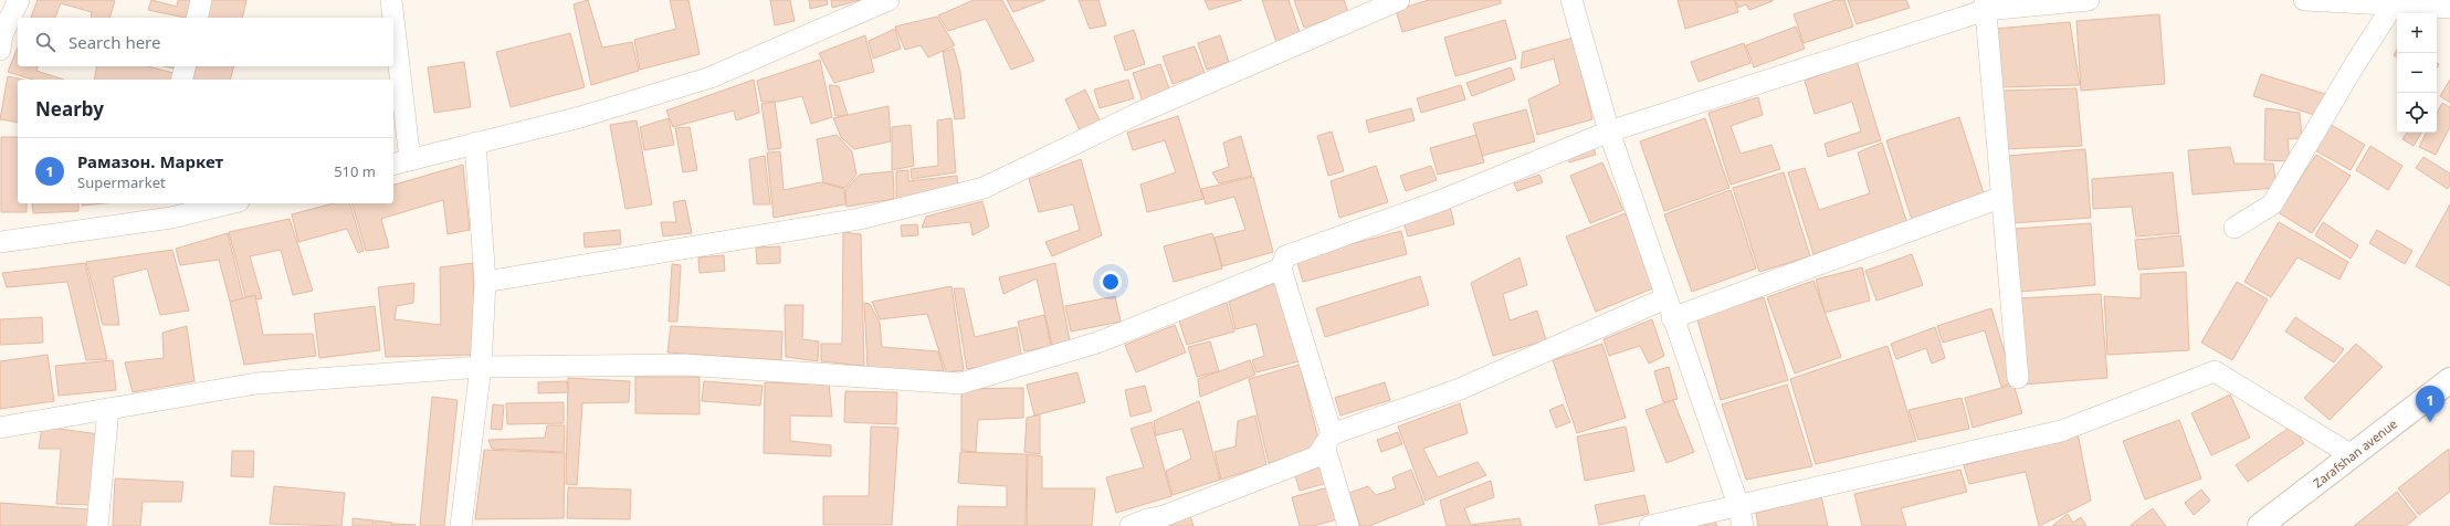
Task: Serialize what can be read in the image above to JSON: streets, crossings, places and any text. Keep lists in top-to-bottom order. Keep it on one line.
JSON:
{"streets":{"main road":["Zarafshan avenue"]},"page":{"map_buttons":["+","−"],"search":"Search here","heading":"Nearby","list":[{"mark":"1","name":"Рамазон. Маркет","note":"Supermarket","value":"510 m"}],"pins":"1"}}
